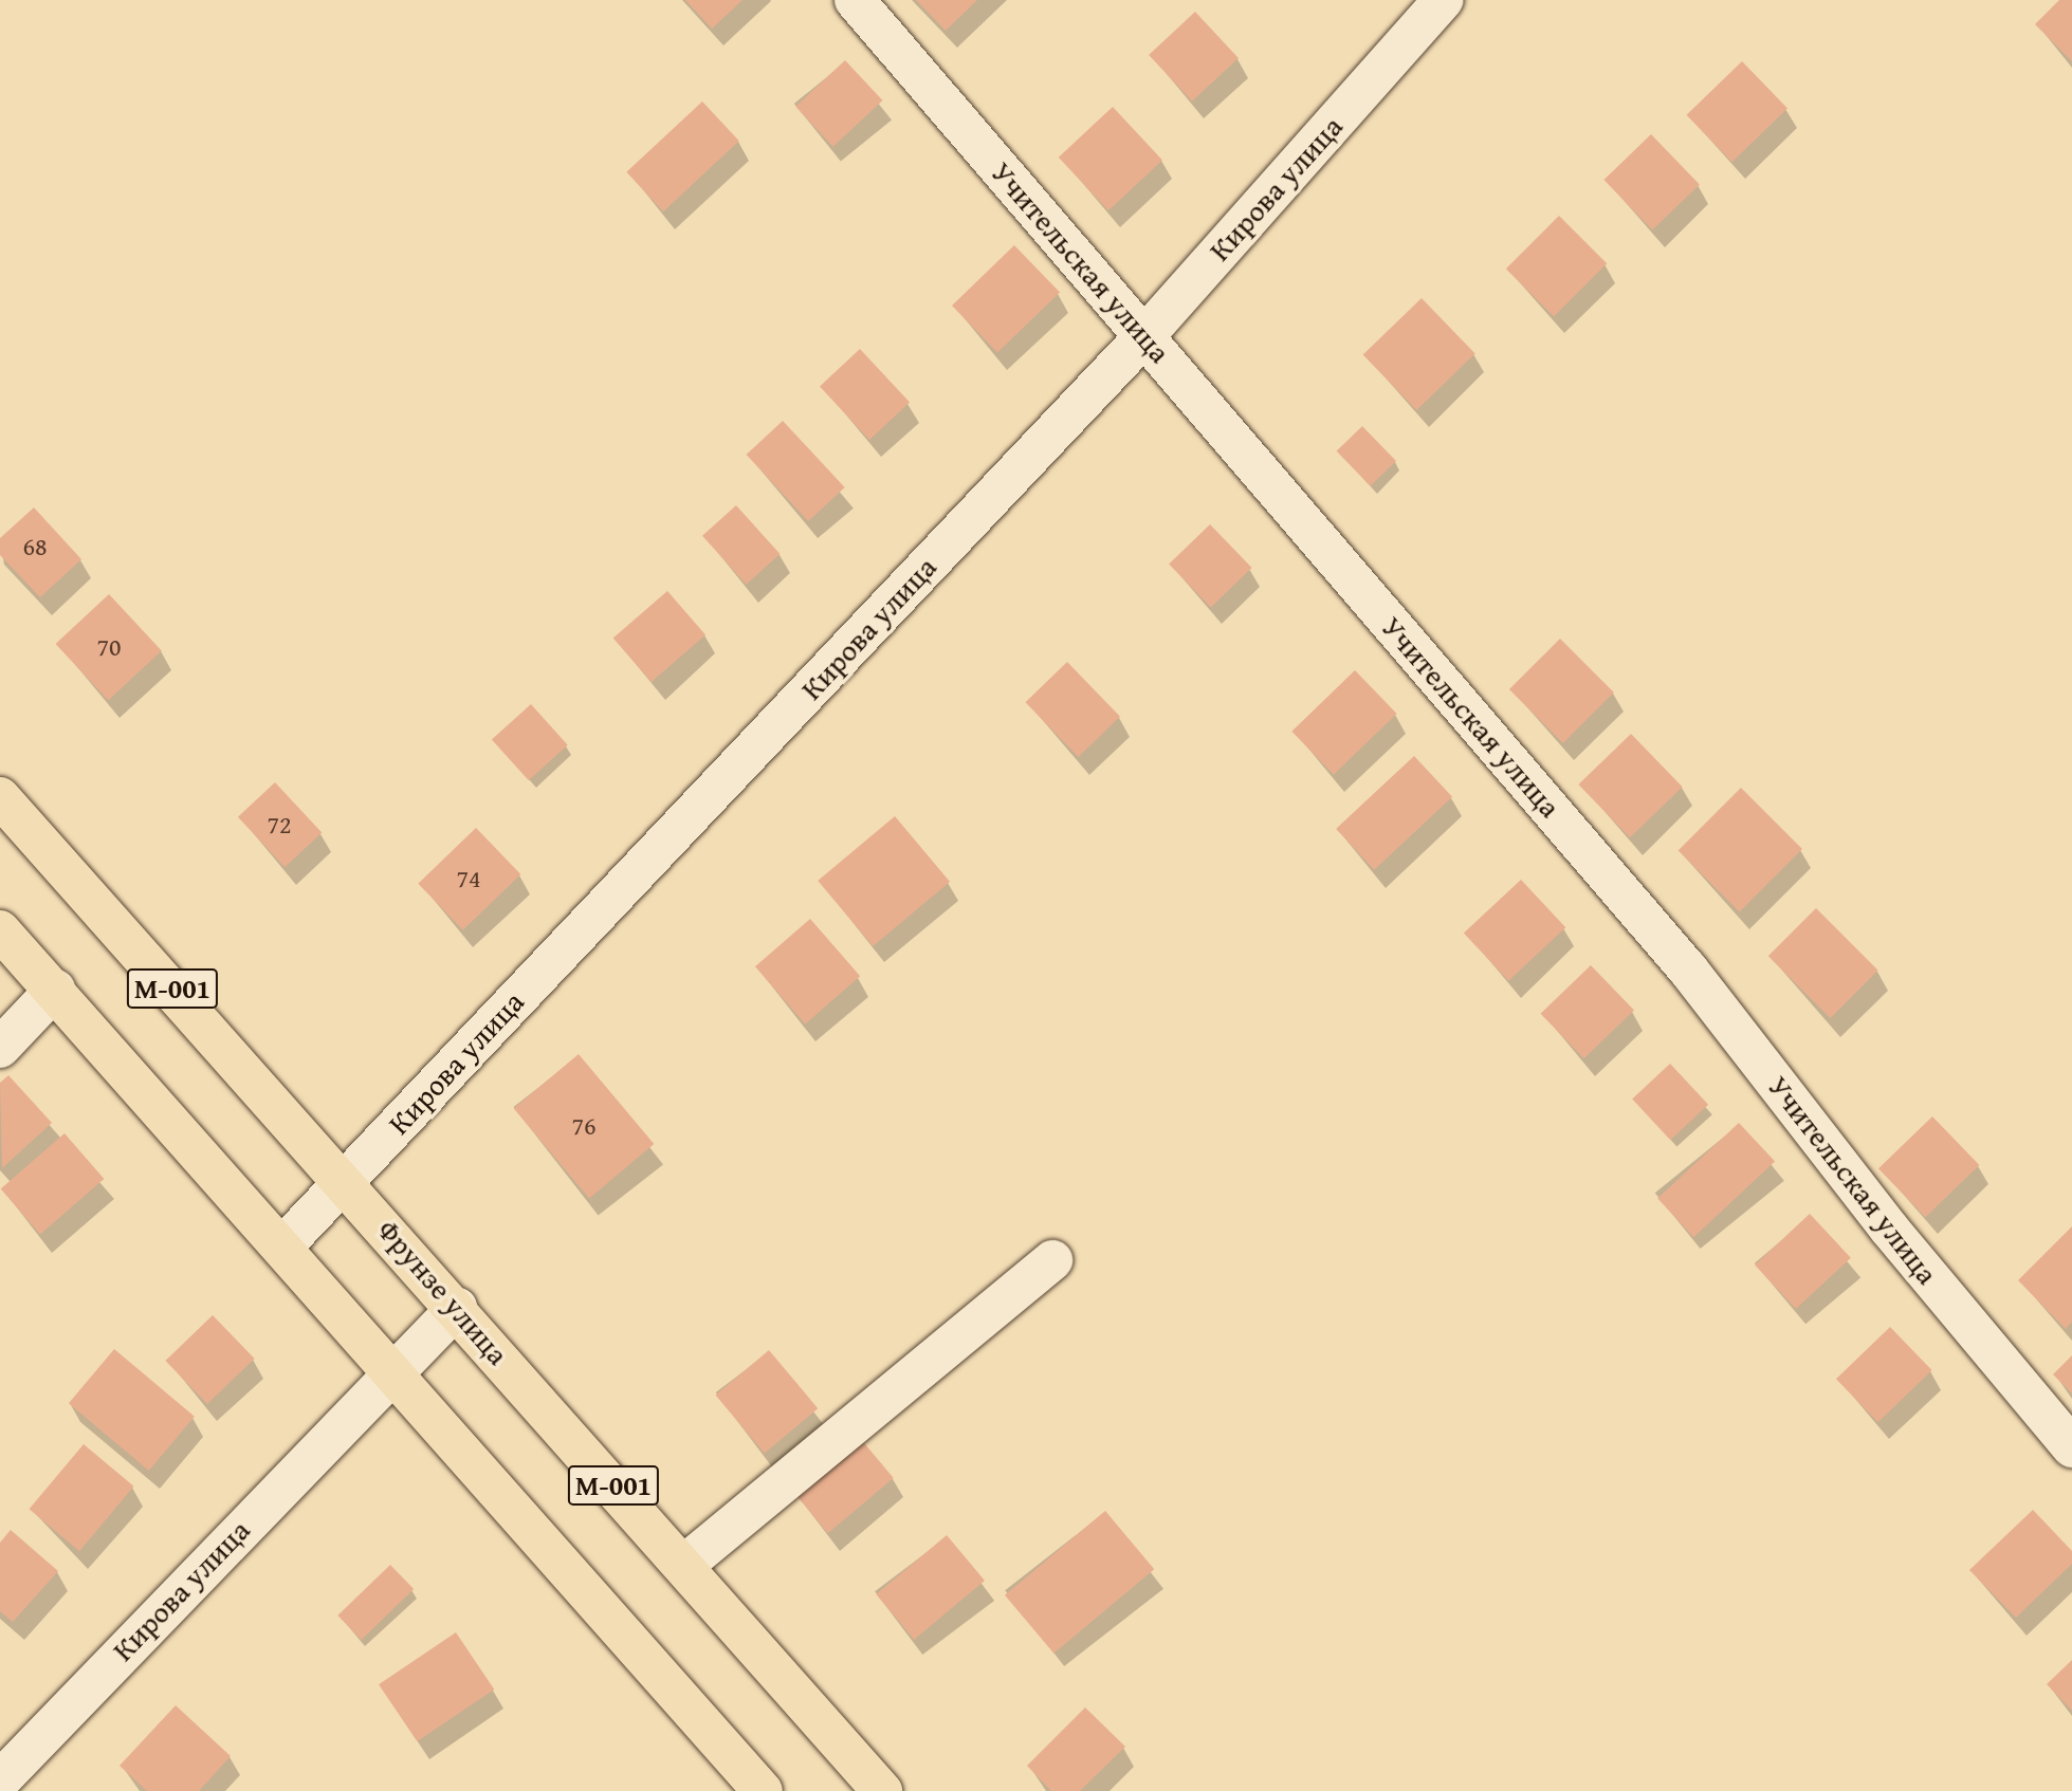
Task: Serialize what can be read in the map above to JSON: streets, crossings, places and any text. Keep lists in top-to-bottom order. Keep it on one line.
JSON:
{"streets":{"main road":["M-001","Фрунзе улица"],"street":["Кирова улица","Учительская улица"]},"crossings":[["Кирова улица","Учительская улица"],["Кирова улица","M-001"],["Кирова улица","Фрунзе улица"]],"house_numbers":["68","70","72","74","76"]}
